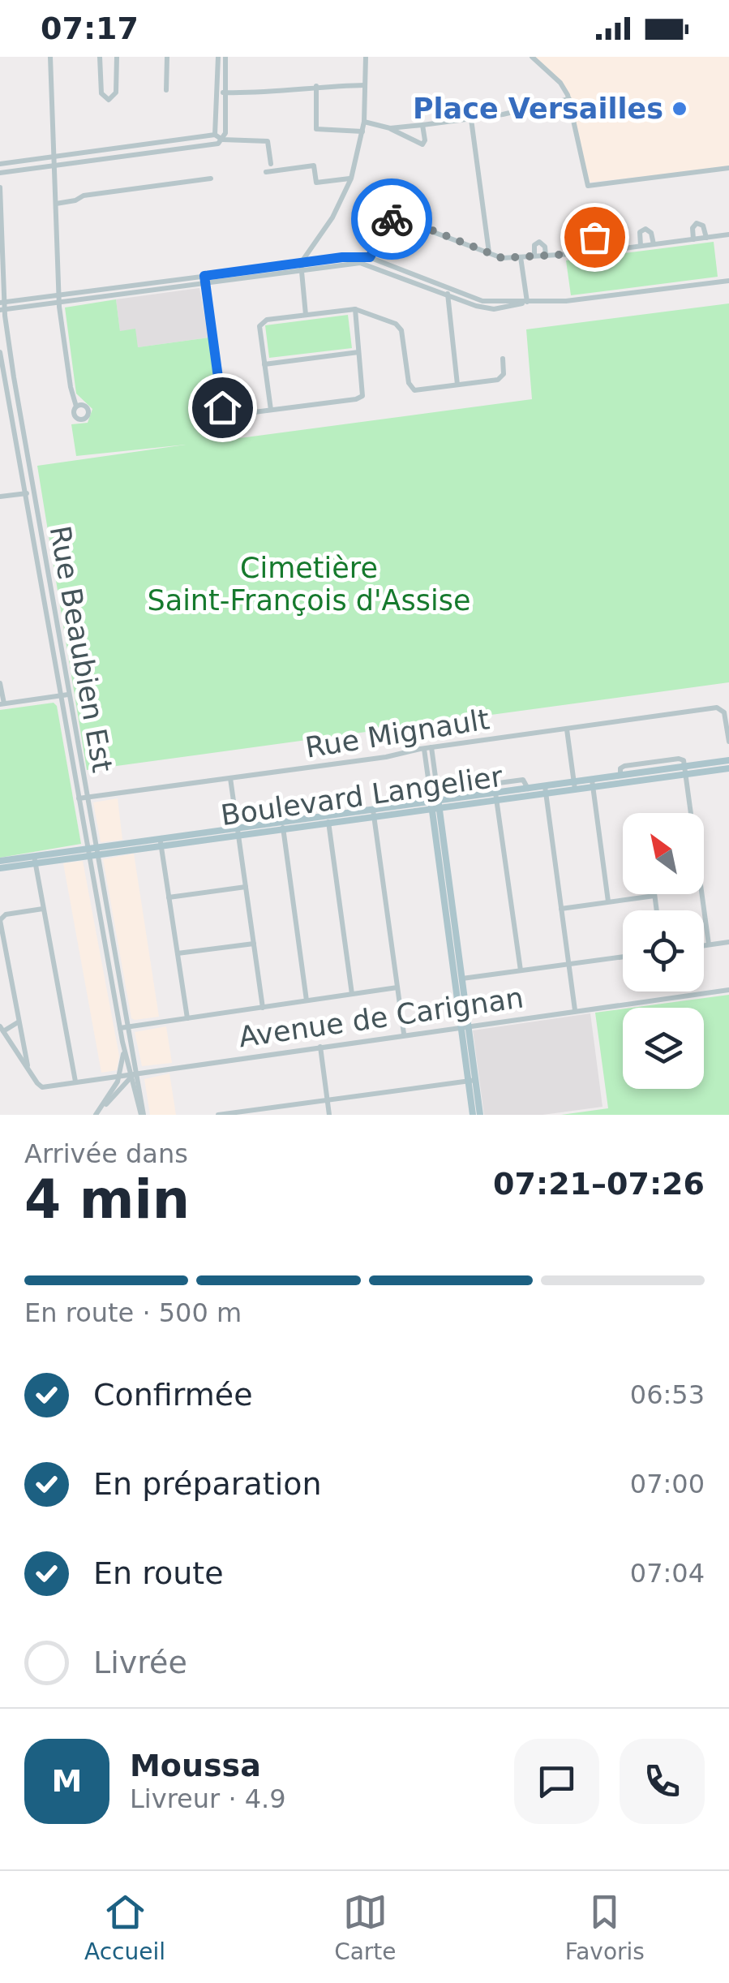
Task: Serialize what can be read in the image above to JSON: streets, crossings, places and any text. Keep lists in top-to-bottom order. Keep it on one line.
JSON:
{"streets":{"main road":["Boulevard Langelier"],"street":["Rue Beaubien Est","Rue Mignault","Avenue de Carignan"]},"crossings":[["Rue Beaubien Est","Rue Mignault"],["Rue Beaubien Est","Boulevard Langelier"],["Rue Beaubien Est","Avenue de Carignan"]],"parks":["Cimetière Saint-François d'Assise"],"places":["Place Versailles"],"north":"top left","page":{"status":"07:17","heading":["4 min","Arrivée dans","07:21–07:26"],"panel":["Moussa","Livreur · 4.9"],"bar":"En route · 500 m","list":[["Confirmée","06:53"],["En préparation","07:00"],["En route","07:04"],"Livrée"],"round":"M","tabs":["Accueil","Carte","Favoris"]}}
